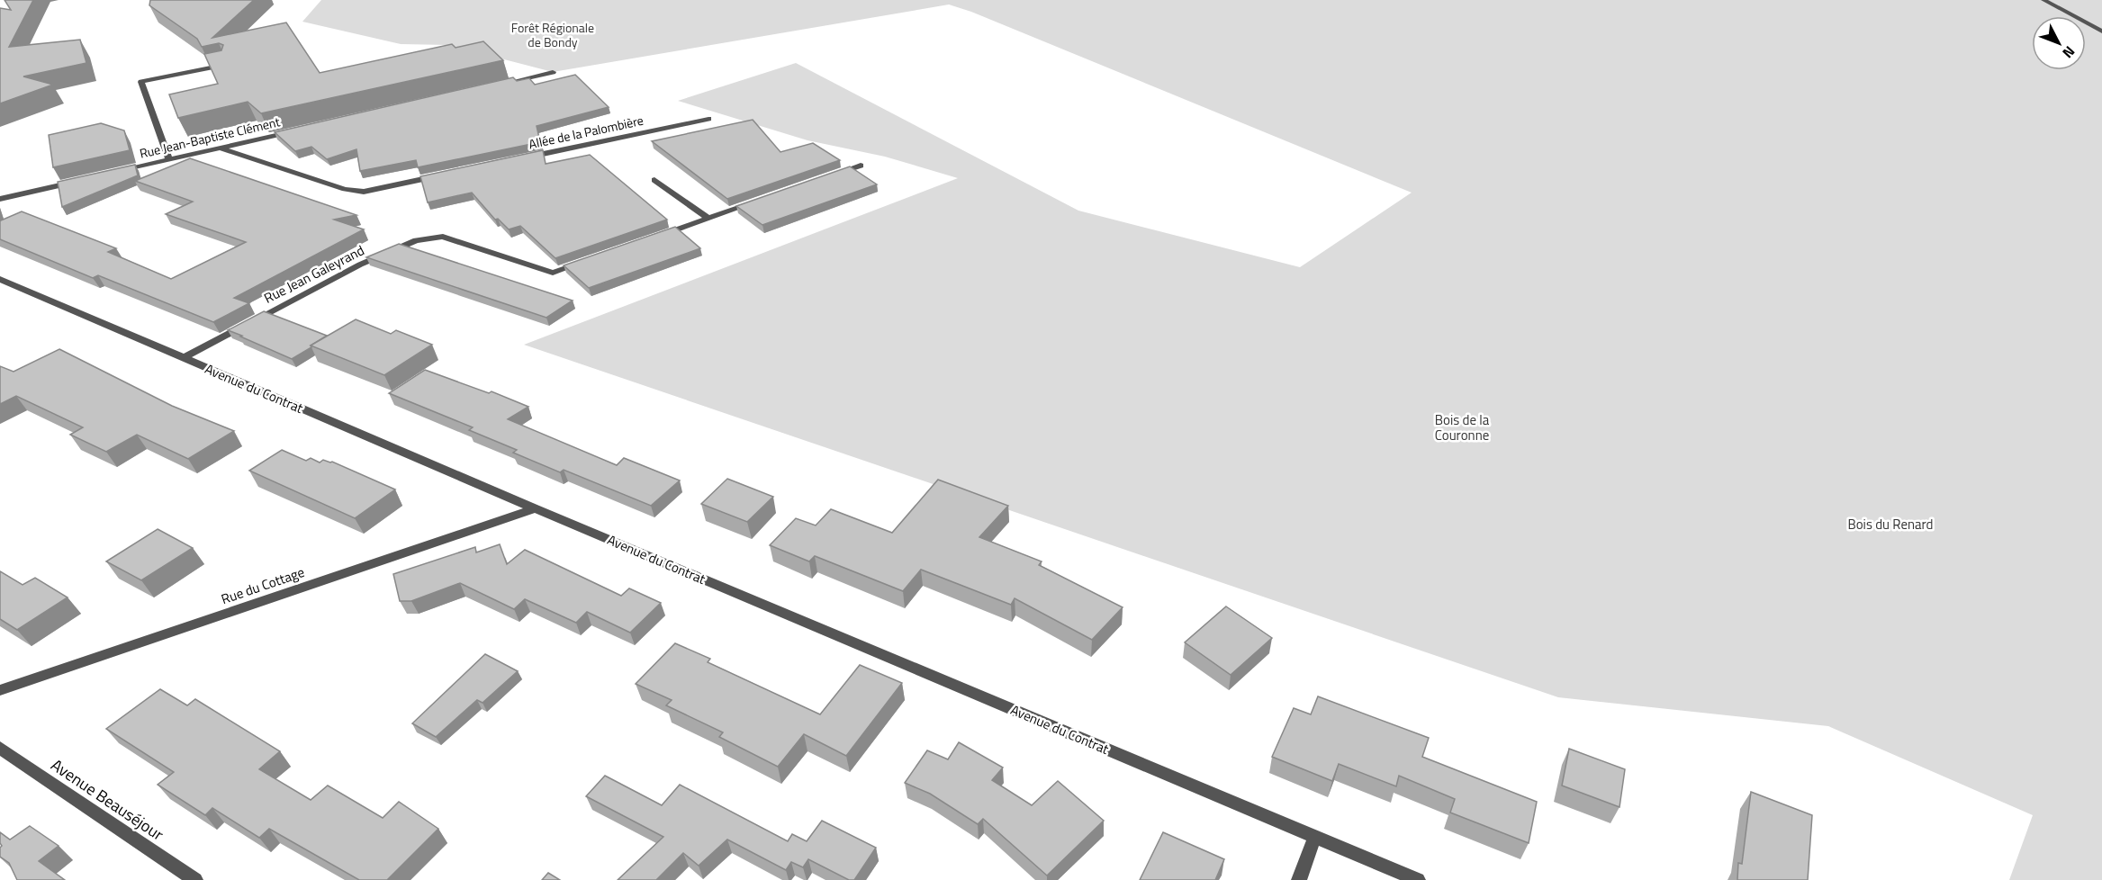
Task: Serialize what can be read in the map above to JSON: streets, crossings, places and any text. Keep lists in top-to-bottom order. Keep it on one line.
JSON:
{"streets":{"street":["Allée de la Palombière","Rue Jean-Baptiste Clément","Rue Jean Galeyrand","Avenue du Contrat","Rue du Cottage","Avenue Beauséjour"]},"crossings":[["Rue Jean Galeyrand","Avenue du Contrat"],["Avenue du Contrat","Rue du Cottage"]],"parks":["Forêt Régionale de Bondy","Bois de la Couronne","Bois du Renard"],"north":"bottom right"}
